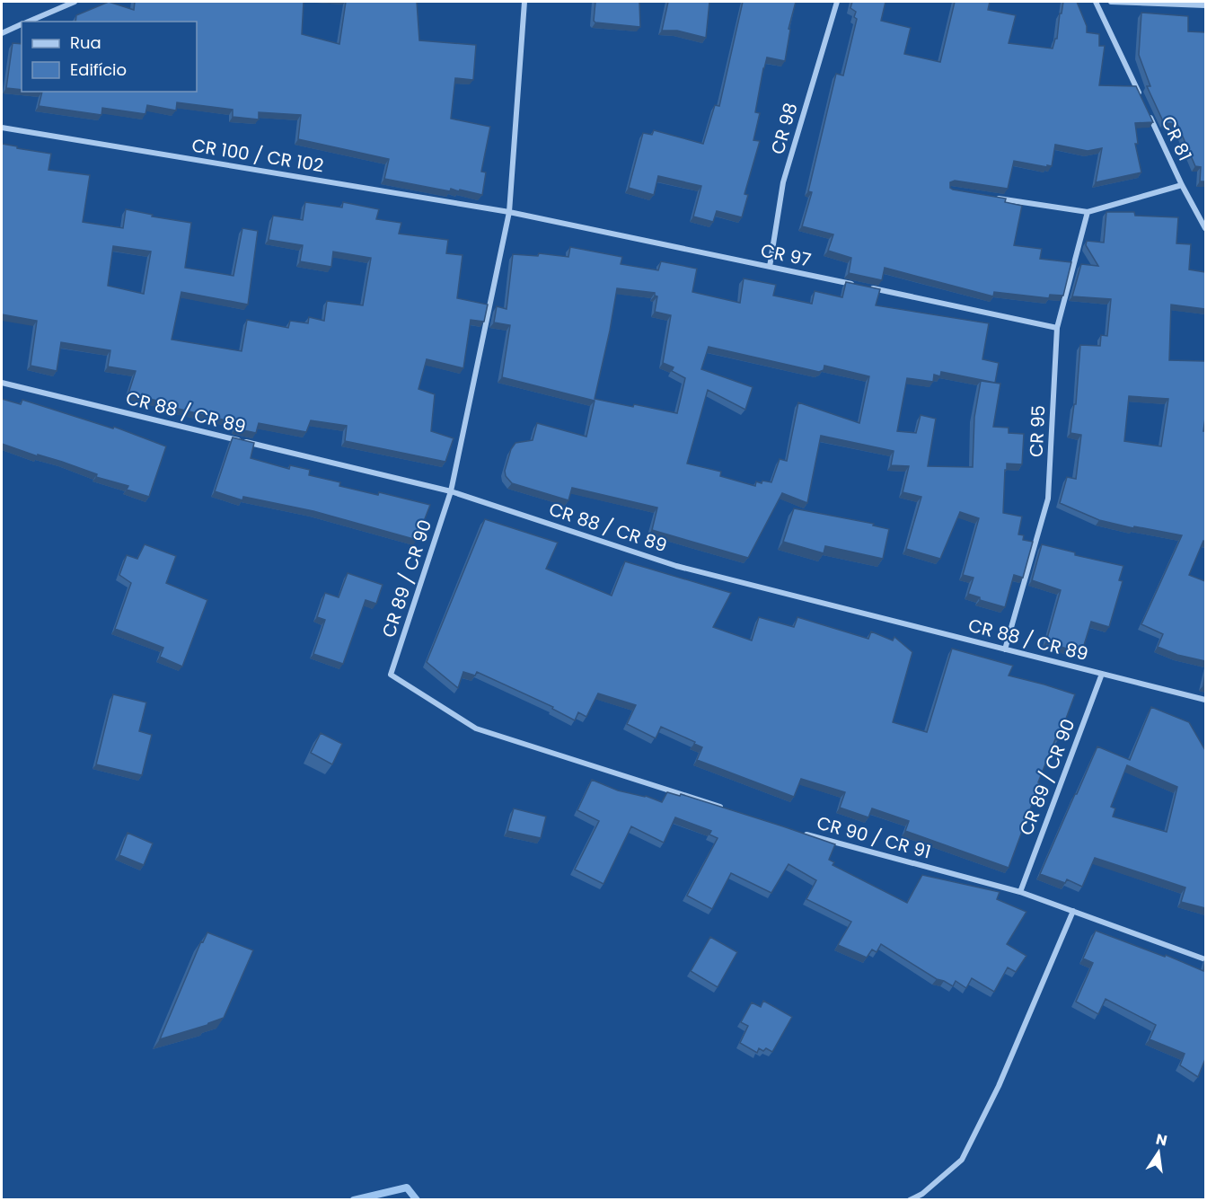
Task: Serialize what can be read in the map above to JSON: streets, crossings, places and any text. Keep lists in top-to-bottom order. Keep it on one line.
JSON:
{"streets":{"street":["CR 98","CR 81","CR 100 / CR 102","CR 97","CR 88 / CR 89","CR 95","CR 89 / CR 90","CR 90 / CR 91"]},"crossings":[["CR 98","CR 97"],["CR 100 / CR 102","CR 97"],["CR 100 / CR 102","CR 89 / CR 90"],["CR 97","CR 95"],["CR 97","CR 89 / CR 90"],["CR 88 / CR 89","CR 95"],["CR 88 / CR 89","CR 89 / CR 90"],["CR 89 / CR 90","CR 90 / CR 91"]],"legend":["Rua","Edifício"],"north":"top"}
